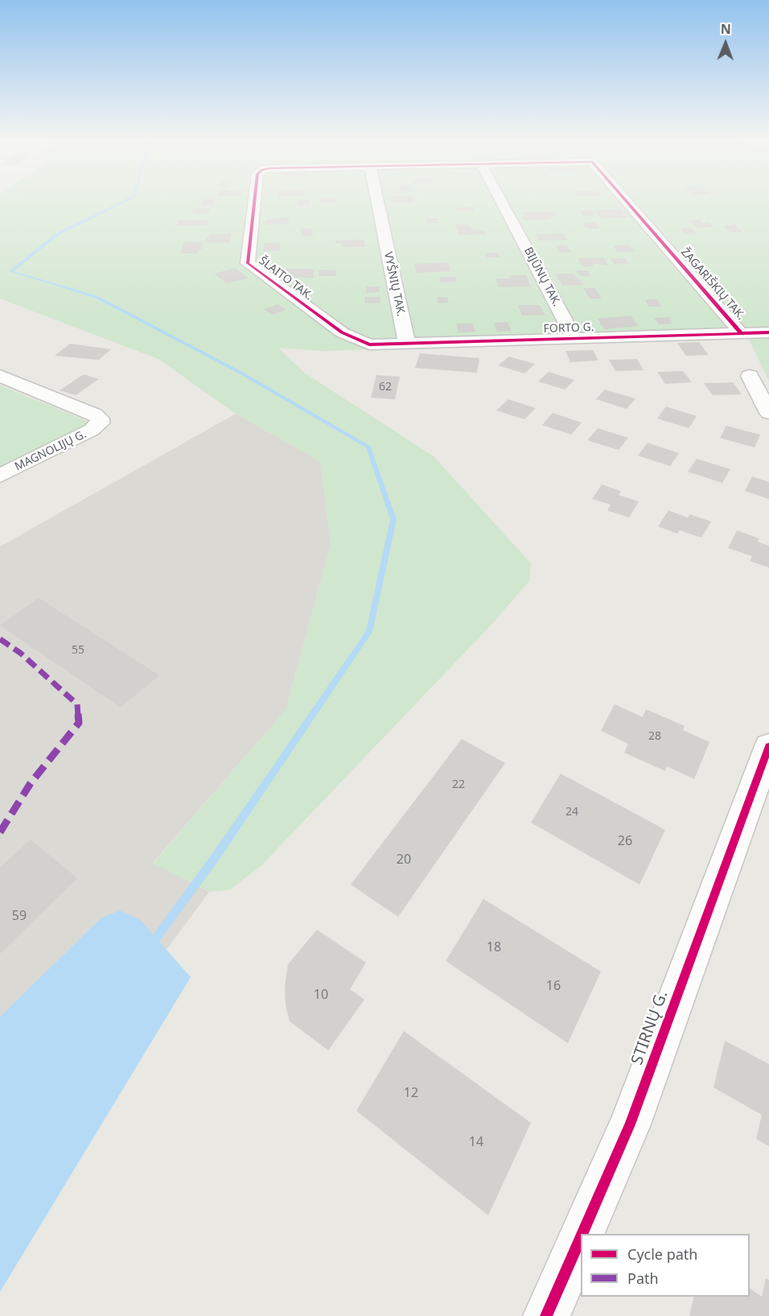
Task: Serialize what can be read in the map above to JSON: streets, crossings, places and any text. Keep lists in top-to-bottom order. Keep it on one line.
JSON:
{"streets":{"street":["BIJŪNŲ TAK.","ŠLAITO TAK.","VYŠNIŲ TAK.","ŽAGARIŠKIŲ TAK.","FORTO G.","MAGNOLIJŲ G.","STIRNŲ G."]},"crossings":[["BIJŪNŲ TAK.","FORTO G."],["ŠLAITO TAK.","FORTO G."],["VYŠNIŲ TAK.","FORTO G."],["ŽAGARIŠKIŲ TAK.","FORTO G."]],"house_numbers":["62","55","28","22","24","26","20","59","18","16","10","12","14"],"legend":["Cycle path","Path"],"north":"top"}
